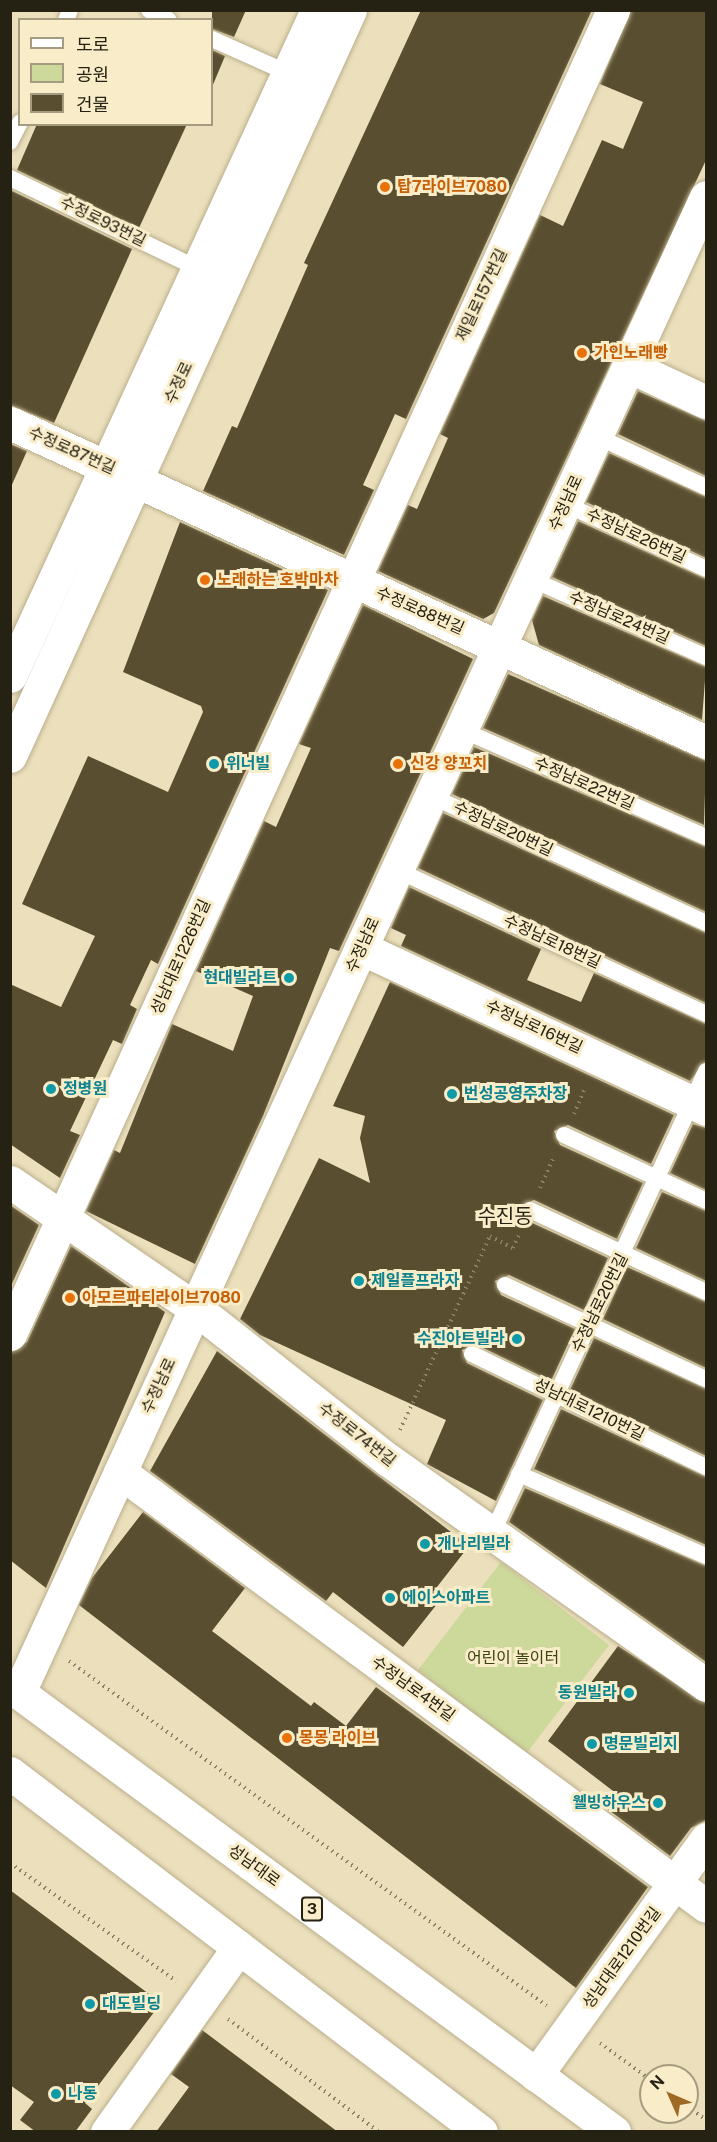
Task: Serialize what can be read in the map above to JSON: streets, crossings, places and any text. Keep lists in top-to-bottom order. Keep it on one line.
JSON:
{"streets":{"street":["제일로157번길","수정로","수정로87번길","수정남로","수정로88번길","성남대로1226번길","수정남로16번길","성남대로1210번길","수정로74번길","수정남로4번길","성남대로","3"],"lane":["수정로93번길","수정남로26번길","수정남로24번길","수정남로22번길","수정남로20번길","수정남로18번길"]},"crossings":[["수정로93번길","수정로"],["제일로157번길","수정로88번길"],["제일로157번길","성남대로1226번길"],["수정로","수정로87번길"],["수정로","수정로88번길"],["수정로87번길","수정로88번길"],["수정남로","수정남로26번길"],["수정남로","수정로88번길"],["수정남로","수정남로24번길"],["수정남로","수정남로22번길"],["수정남로","수정남로20번길"],["수정남로","수정남로18번길"],["수정남로","수정남로16번길"],["수정남로","수정로74번길"],["수정남로","수정남로4번길"],["수정남로","성남대로"],["수정로88번길","성남대로1226번길"],["수정남로20번길","수정남로16번길"],["수정남로20번길","성남대로1210번길"],["수정남로20번길","수정로74번길"],["성남대로1226번길","수정로74번길"],["성남대로1210번길","수정남로4번길"],["성남대로1210번길","성남대로"]],"districts":["수진동"],"parks":["어린이 놀이터"],"places":["탑7라이브7080","가인노래빵","노래하는 호박마차","위너빌","신강 양꼬치","현대빌라트","정병원","번성공영주차장","제일플프라자","아모르파티라이브7080","수진아트빌라","개나리빌라","에이스아파트","동원빌라","몽몽 라이브","명문빌리지","웰빙하우스","대도빌딩","나동"],"legend":["도로","공원","건물"],"north":"top left"}
